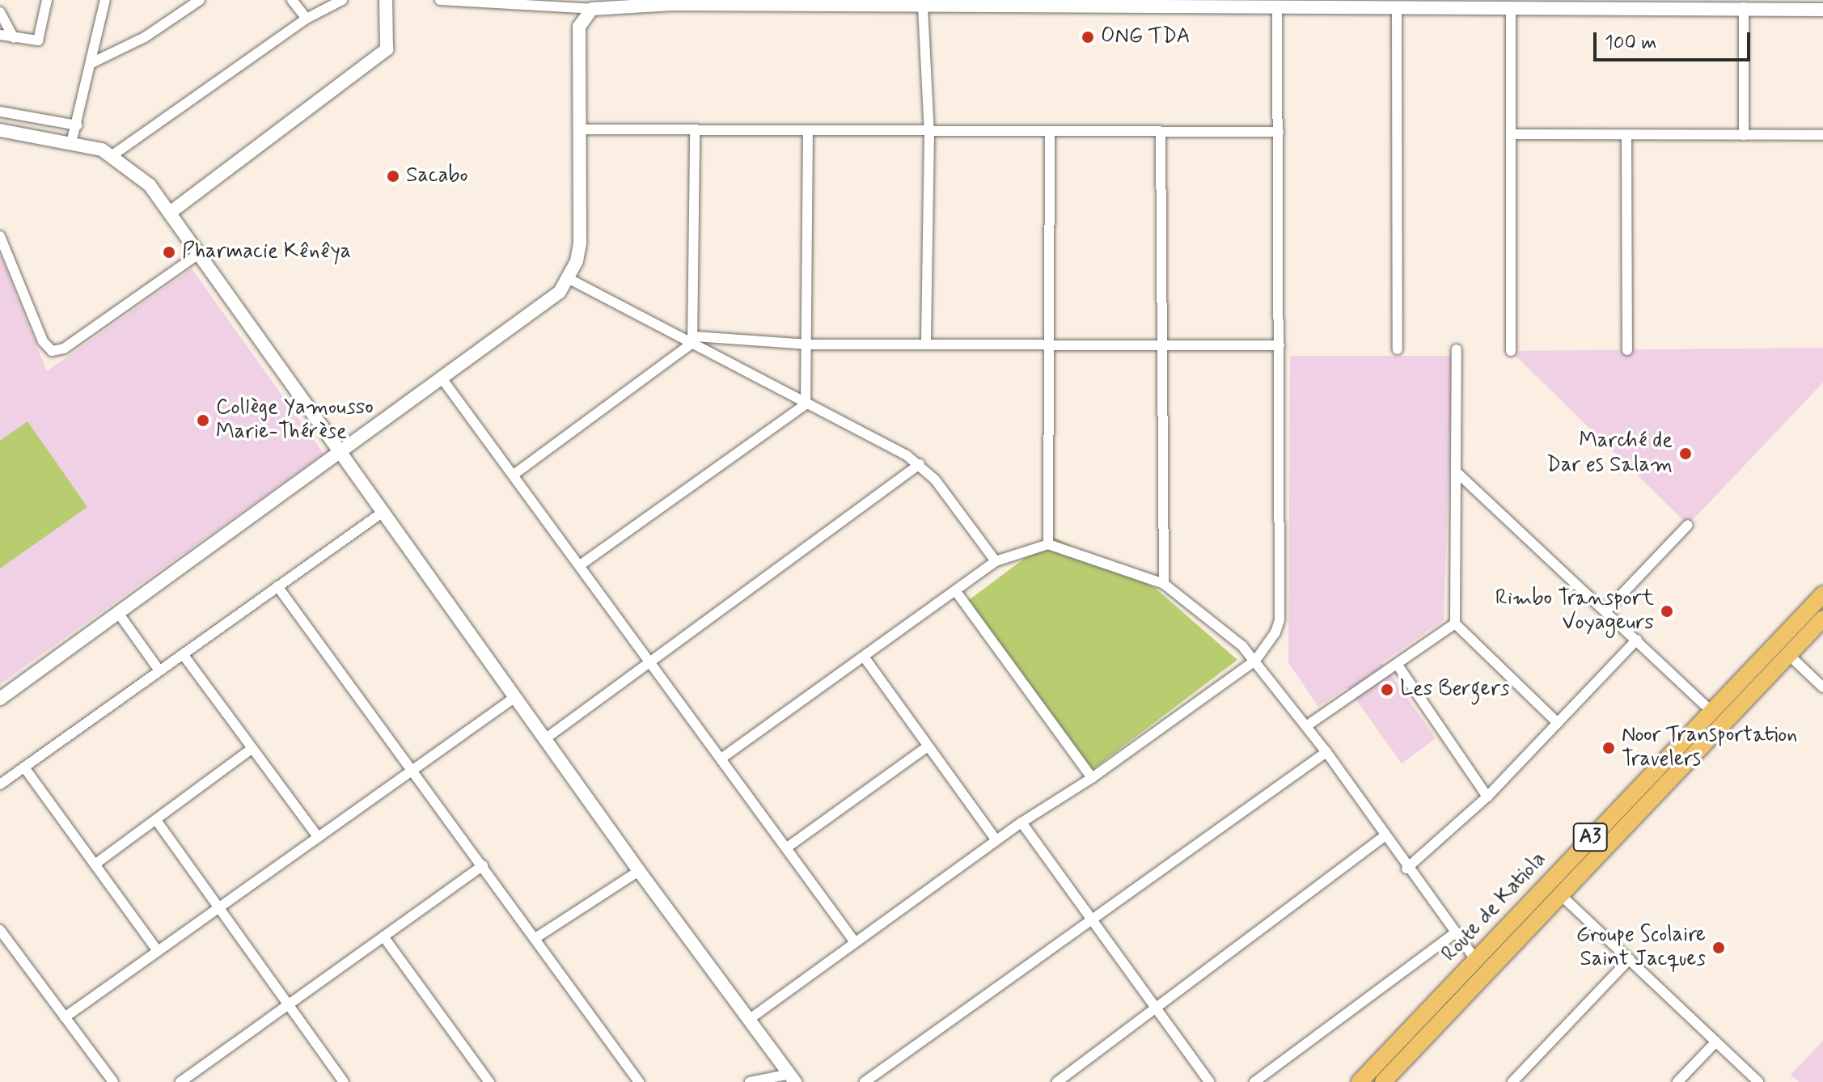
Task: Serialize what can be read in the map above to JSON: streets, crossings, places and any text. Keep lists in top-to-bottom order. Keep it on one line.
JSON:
{"streets":{"highway":["A3","Route de Katiola"]},"places":["ONG TDA","Sacabo","Pharmacie Kênêya","Collège Yamousso Marie-Thérèse","Marché de Dar es Salam","Rimbo Transport Voyageurs","Les Bergers","Noor Transportation Travelers","Groupe Scolaire Saint Jacques"],"scale_bar":"100 m"}
